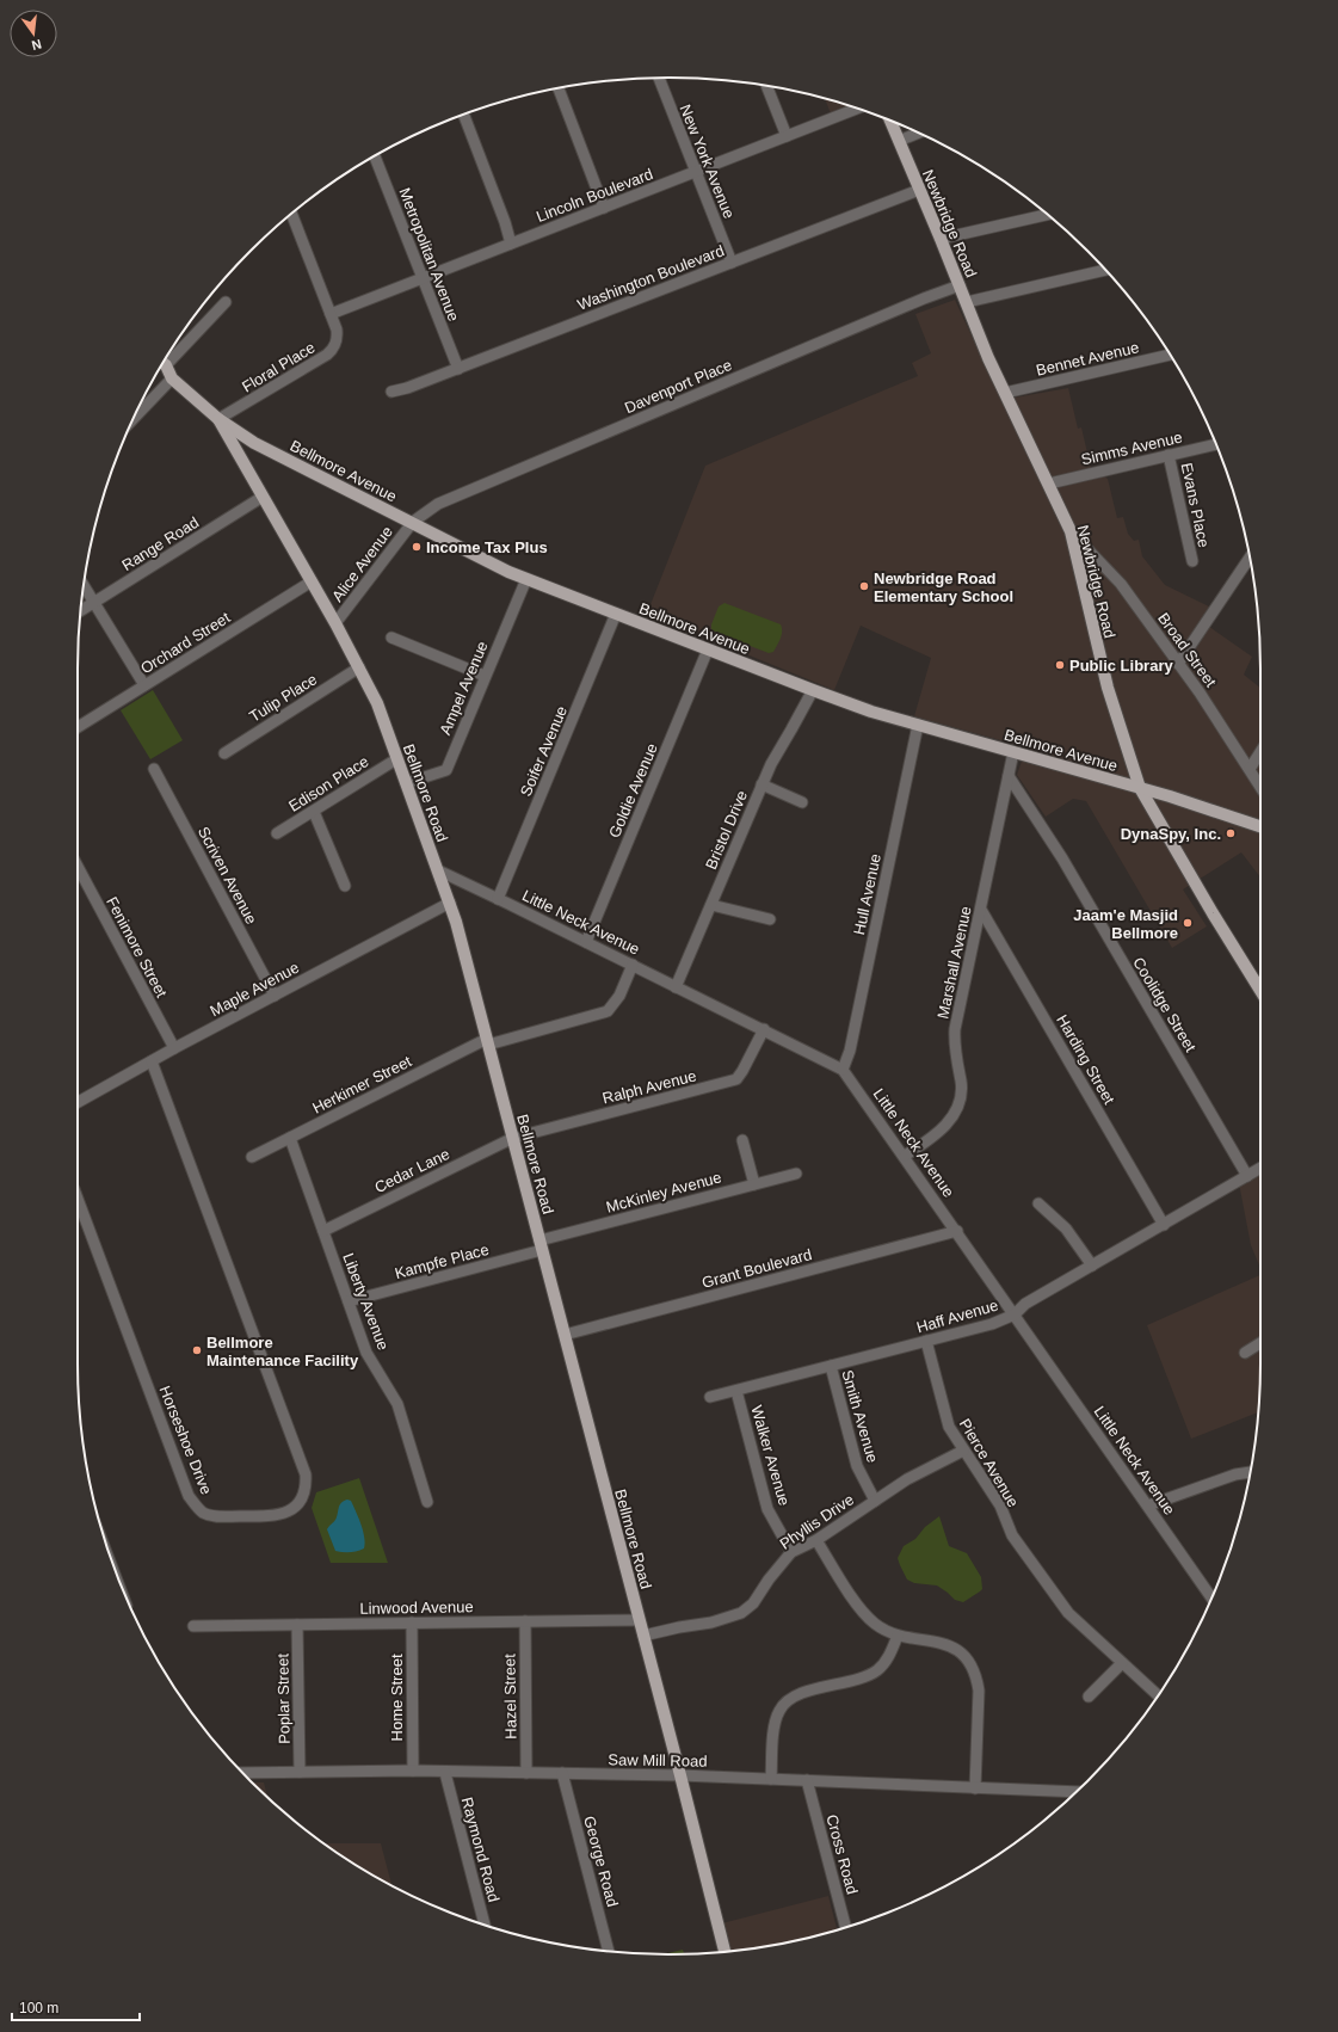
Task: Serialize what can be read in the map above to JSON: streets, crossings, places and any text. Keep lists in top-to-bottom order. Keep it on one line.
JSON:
{"streets":{"main road":["Newbridge Road","Bellmore Avenue","Bellmore Road"],"street":["New York Avenue","Lincoln Boulevard","Metropolitan Avenue","Washington Boulevard","Bennet Avenue","Floral Place","Davenport Place","Simms Avenue","Evans Place","Range Road","Alice Avenue","Orchard Street","Broad Street","Ampel Avenue","Tulip Place","Soifer Avenue","Edison Place","Goldie Avenue","Bristol Drive","Scriven Avenue","Hull Avenue","Little Neck Avenue","Fenimore Street","Marshall Avenue","Maple Avenue","Coolidge Street","Harding Street","Herkimer Street","Ralph Avenue","Cedar Lane","McKinley Avenue","Kampfe Place","Grant Boulevard","Liberty Avenue","Haff Avenue","Smith Avenue","Horseshoe Drive","Walker Avenue","Pierce Avenue","Phyllis Drive","Linwood Avenue","Hazel Street","Home Street","Poplar Street","Saw Mill Road","Raymond Road","Cross Road","George Road"]},"crossings":[["New York Avenue","Lincoln Boulevard"],["New York Avenue","Washington Boulevard"],["Lincoln Boulevard","Metropolitan Avenue"],["Lincoln Boulevard","Floral Place"],["Newbridge Road","Washington Boulevard"],["Newbridge Road","Bennet Avenue"],["Newbridge Road","Davenport Place"],["Newbridge Road","Simms Avenue"],["Newbridge Road","Bellmore Avenue"],["Newbridge Road","Broad Street"],["Metropolitan Avenue","Washington Boulevard"],["Floral Place","Bellmore Avenue"],["Floral Place","Bellmore Road"],["Davenport Place","Bellmore Avenue"],["Davenport Place","Alice Avenue"],["Simms Avenue","Evans Place"],["Bellmore Avenue","Alice Avenue"],["Bellmore Avenue","Ampel Avenue"],["Bellmore Avenue","Soifer Avenue"],["Bellmore Avenue","Goldie Avenue"],["Bellmore Avenue","Bellmore Road"],["Bellmore Avenue","Bristol Drive"],["Bellmore Avenue","Hull Avenue"],["Bellmore Avenue","Marshall Avenue"],["Range Road","Bellmore Road"],["Alice Avenue","Bellmore Road"],["Orchard Street","Bellmore Road"],["Ampel Avenue","Bellmore Road"],["Tulip Place","Bellmore Road"],["Soifer Avenue","Little Neck Avenue"],["Edison Place","Bellmore Road"],["Goldie Avenue","Little Neck Avenue"],["Bellmore Road","Little Neck Avenue"],["Bellmore Road","Maple Avenue"],["Bellmore Road","Herkimer Street"],["Bellmore Road","Ralph Avenue"],["Bellmore Road","Cedar Lane"],["Bellmore Road","McKinley Avenue"],["Bellmore Road","Kampfe Place"],["Bellmore Road","Grant Boulevard"],["Bellmore Road","Phyllis Drive"],["Bellmore Road","Linwood Avenue"],["Bellmore Road","Saw Mill Road"],["Bristol Drive","Little Neck Avenue"],["Scriven Avenue","Maple Avenue"],["Hull Avenue","Little Neck Avenue"],["Little Neck Avenue","Marshall Avenue"],["Little Neck Avenue","Herkimer Street"],["Little Neck Avenue","Ralph Avenue"],["Little Neck Avenue","Grant Boulevard"],["Little Neck Avenue","Haff Avenue"],["Fenimore Street","Maple Avenue"],["Marshall Avenue","Coolidge Street"],["Marshall Avenue","Harding Street"],["Maple Avenue","Horseshoe Drive"],["Coolidge Street","Haff Avenue"],["Harding Street","Haff Avenue"],["Herkimer Street","Liberty Avenue"],["Ralph Avenue","Cedar Lane"],["Cedar Lane","Liberty Avenue"],["McKinley Avenue","Kampfe Place"],["Kampfe Place","Liberty Avenue"],["Haff Avenue","Smith Avenue"],["Haff Avenue","Walker Avenue"],["Haff Avenue","Pierce Avenue"],["Smith Avenue","Phyllis Drive"],["Walker Avenue","Phyllis Drive"],["Pierce Avenue","Phyllis Drive"],["Linwood Avenue","Hazel Street"],["Linwood Avenue","Home Street"],["Linwood Avenue","Poplar Street"],["Hazel Street","Saw Mill Road"],["Home Street","Saw Mill Road"],["Poplar Street","Saw Mill Road"],["Saw Mill Road","Raymond Road"],["Saw Mill Road","Cross Road"],["Saw Mill Road","George Road"]],"places":["Income Tax Plus","Newbridge Road Elementary School","Public Library","DynaSpy, Inc.","Jaam'e Masjid Bellmore","Bellmore Maintenance Facility"],"scale_bar":"100 m","north":"bottom"}
